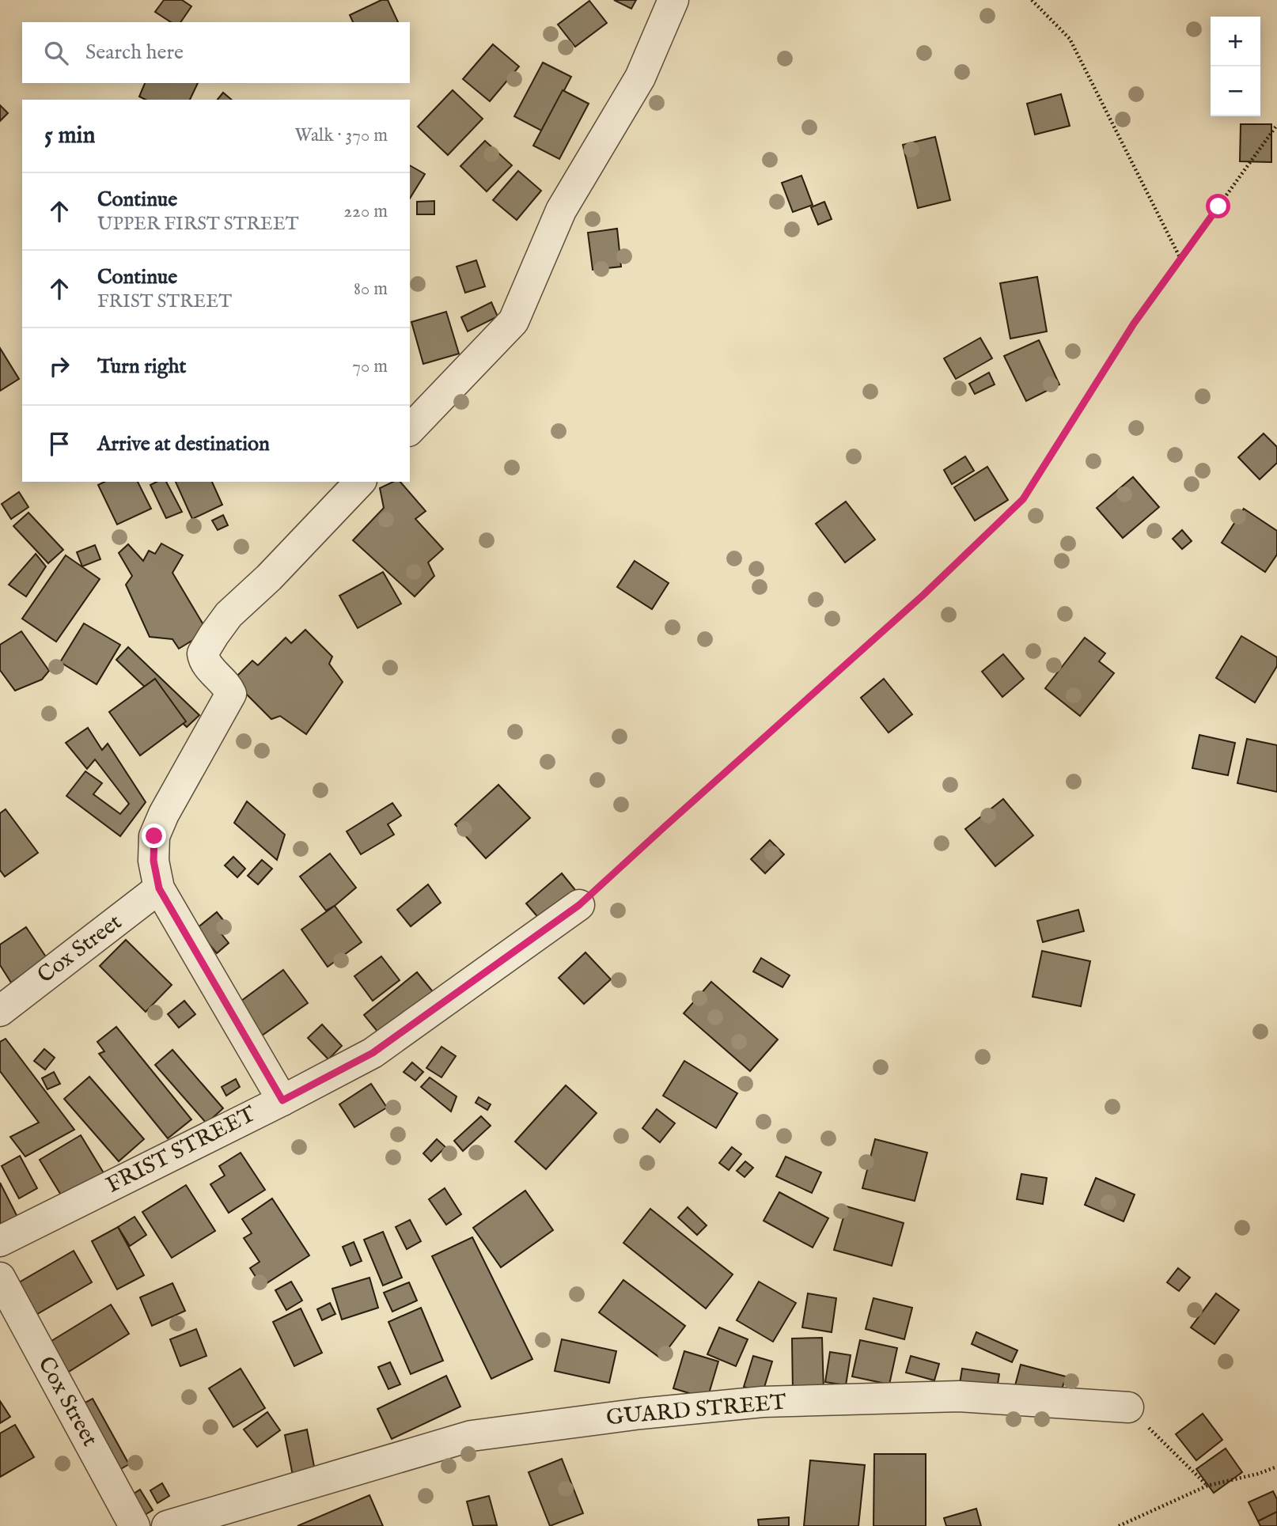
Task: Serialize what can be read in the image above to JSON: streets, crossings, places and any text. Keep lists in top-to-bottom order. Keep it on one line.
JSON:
{"streets":{"street":["Cox Street","FRIST STREET","GUARD STREET"]},"page":{"map_buttons":["+","−"],"search":"Search here","heading":["5 min","Walk · 370 m"],"list":[["Continue","UPPER FIRST STREET","220 m"],["Continue","FRIST STREET","80 m"],["Turn right","70 m"],"Arrive at destination"]}}
